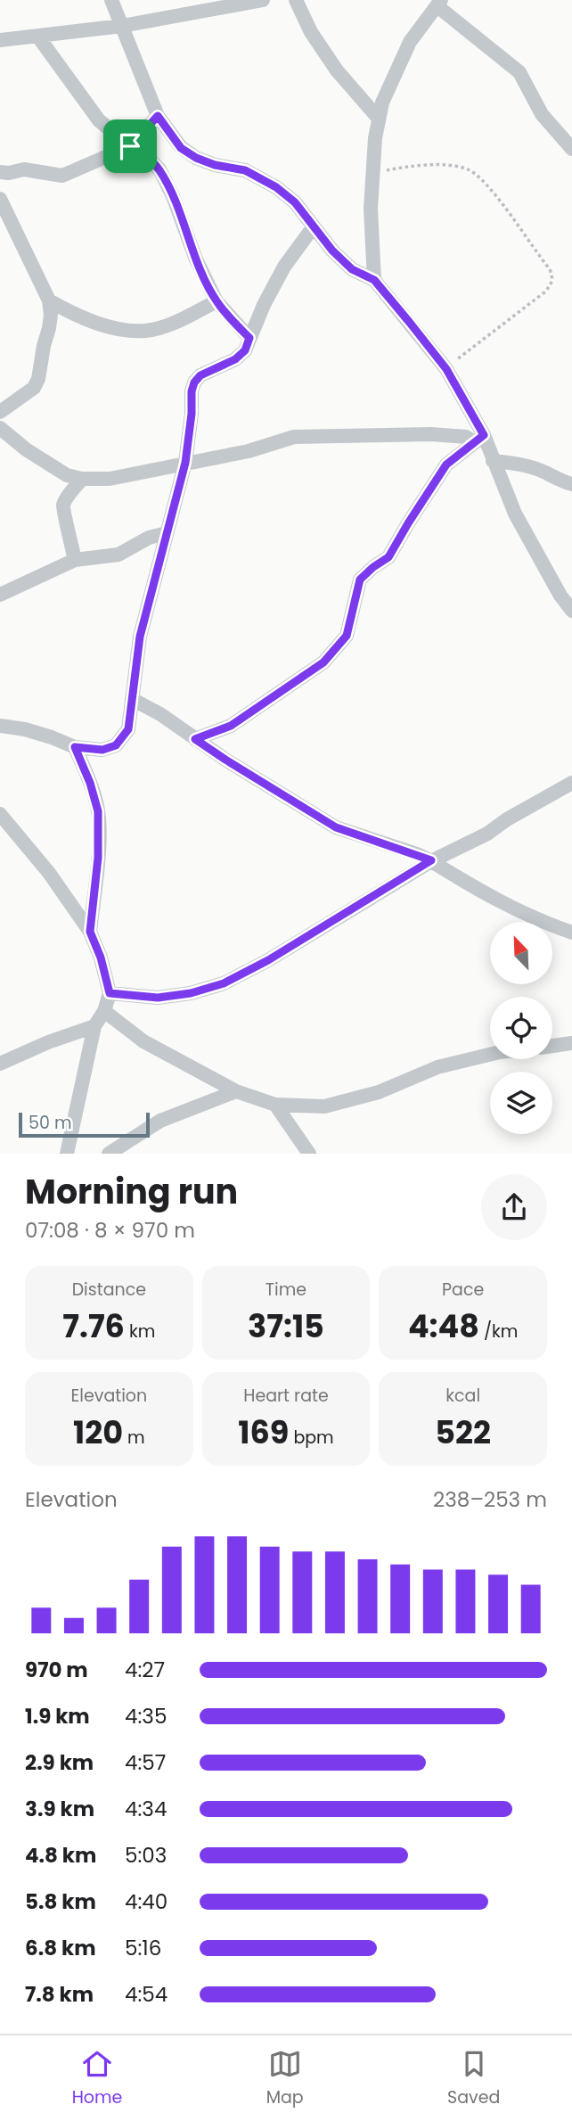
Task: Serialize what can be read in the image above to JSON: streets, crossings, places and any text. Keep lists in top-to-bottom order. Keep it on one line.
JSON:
{"scale_bar":"50 m","north":"top left","page":{"scale":"50 m","heading":["Morning run","07:08 · 8 × 970 m"],"stats":[["Distance","7.76 km"],["Time","37:15"],["Pace","4:48 /km"],["Elevation","120 m"],["Heart rate","169 bpm"],["kcal","522"]],"chart":["Elevation","238–253 m"],"list":[{"name":"970 m","note":"4:27"},{"name":"1.9 km","note":"4:35"},{"name":"2.9 km","note":"4:57"},{"name":"3.9 km","note":"4:34"},{"name":"4.8 km","note":"5:03"},{"name":"5.8 km","note":"4:40"},{"name":"6.8 km","note":"5:16"},{"name":"7.8 km","note":"4:54"}],"tabs":["Home","Map","Saved"]}}
